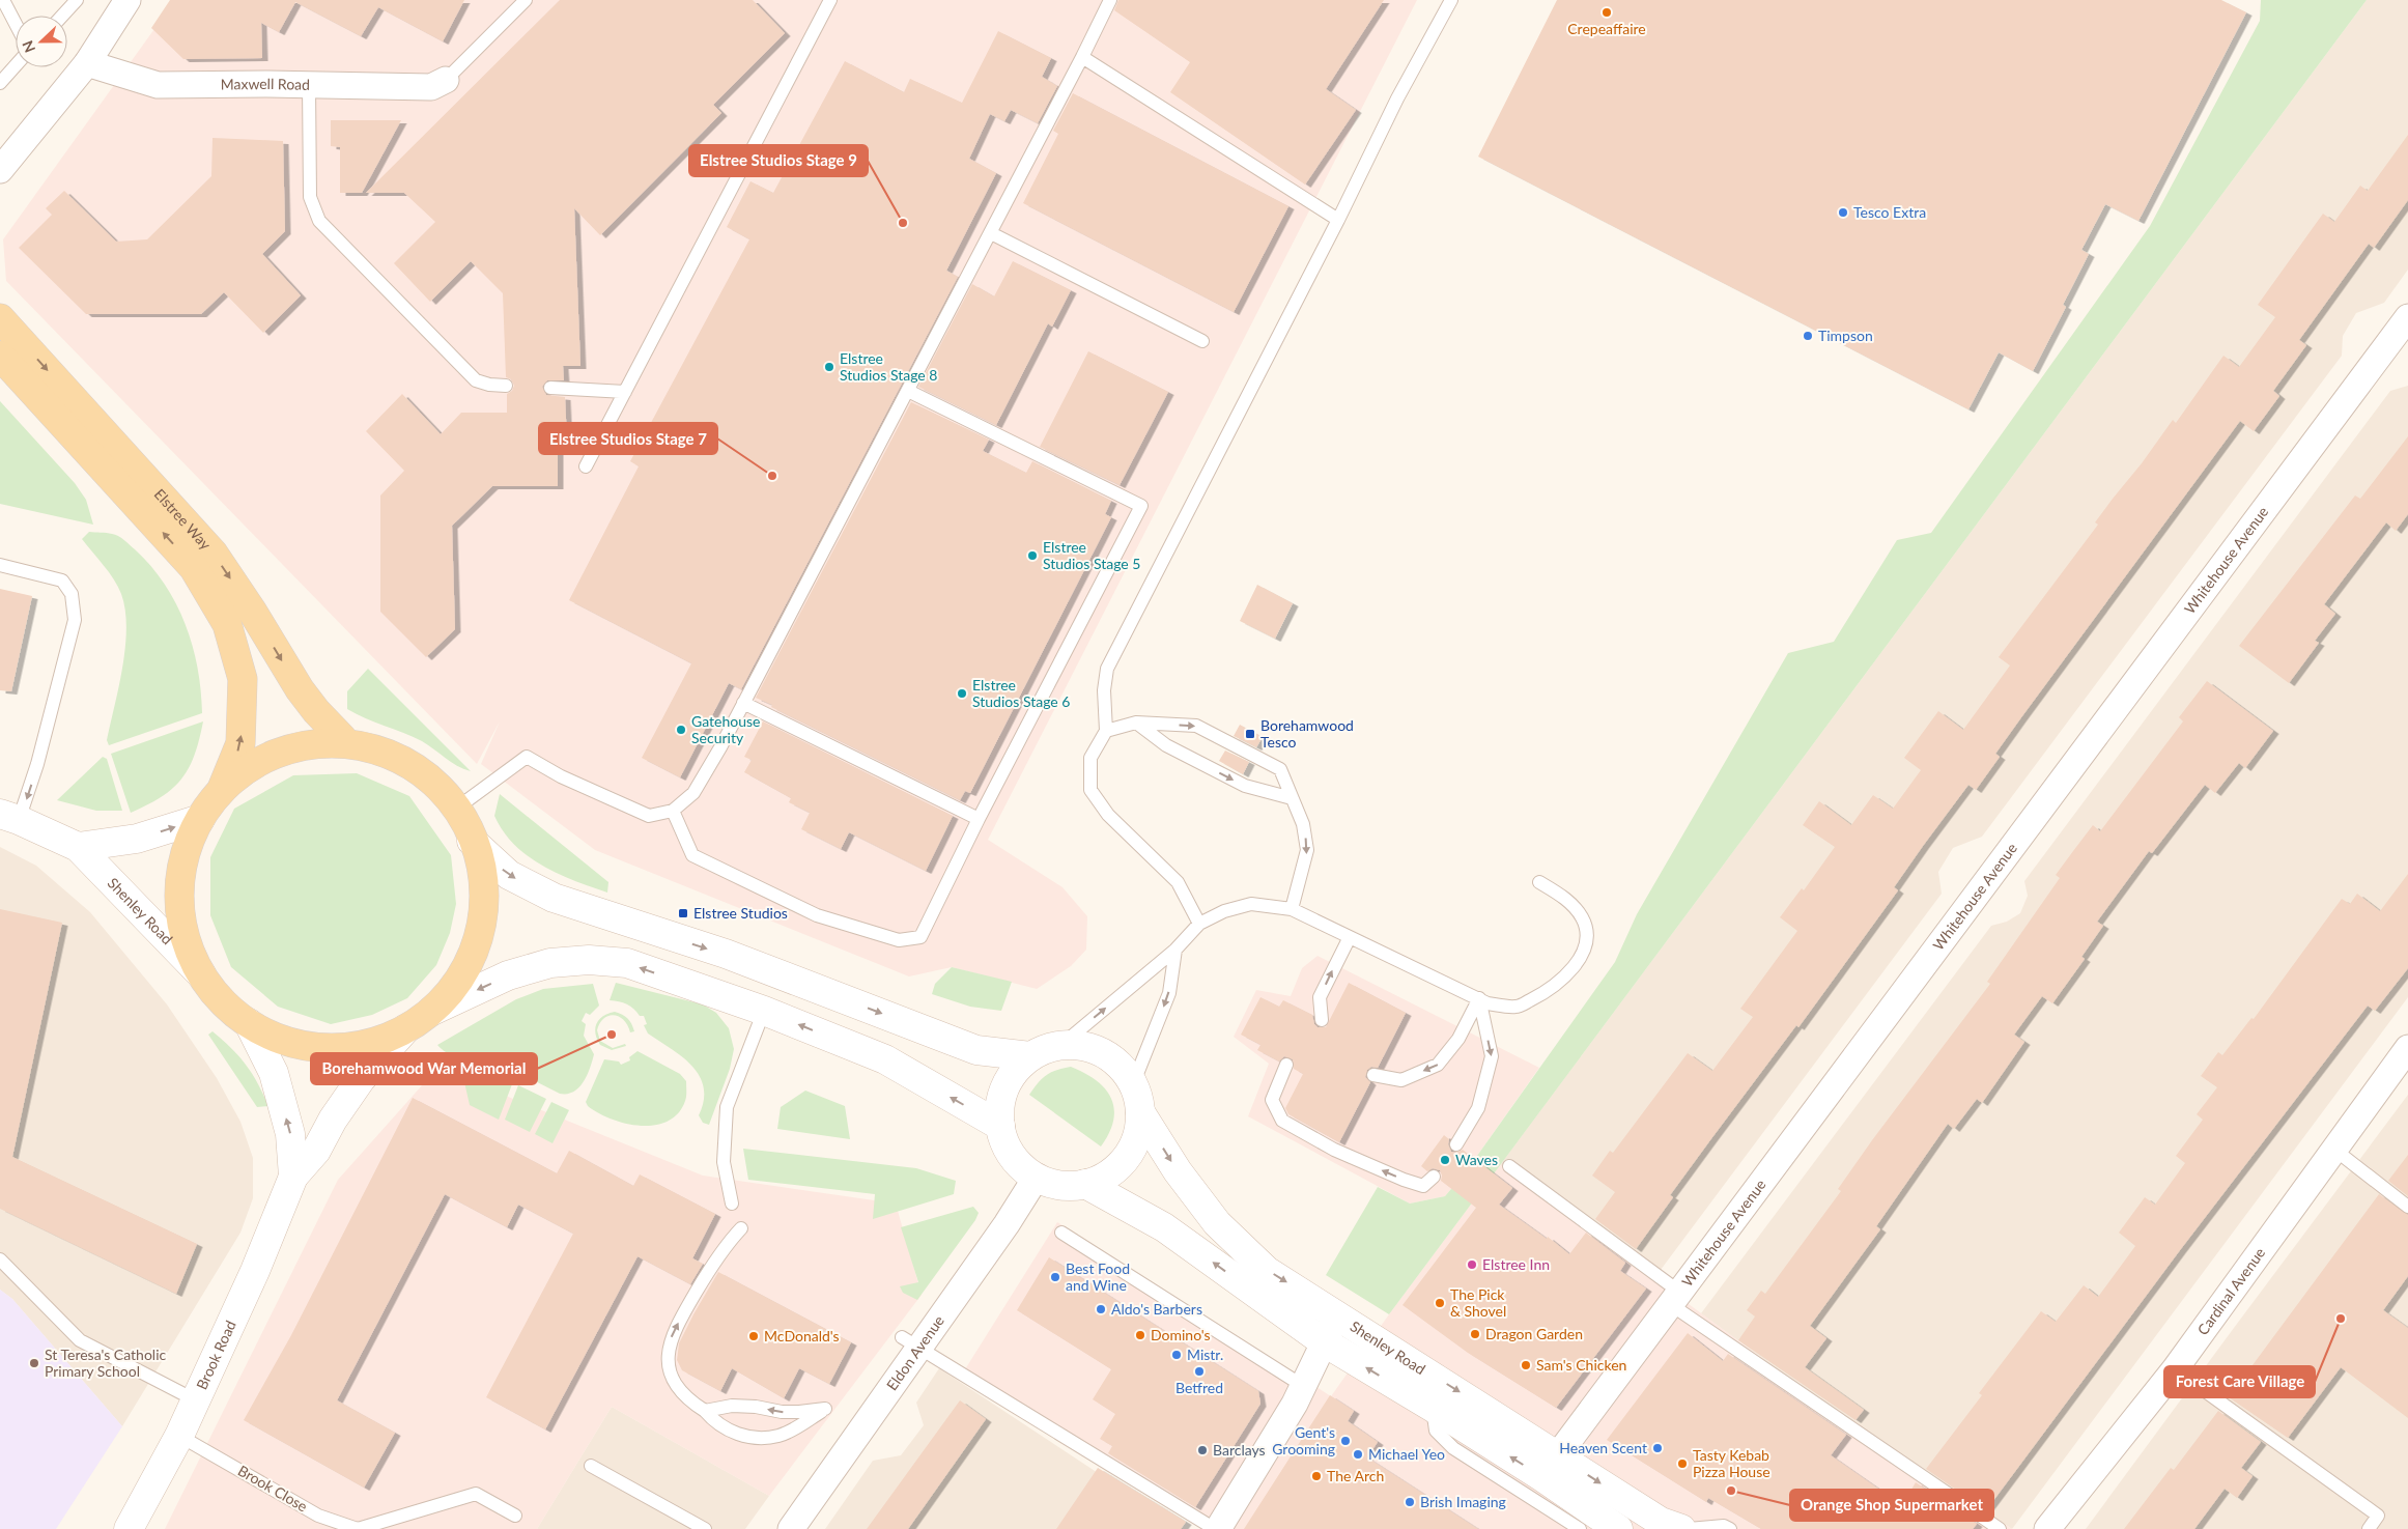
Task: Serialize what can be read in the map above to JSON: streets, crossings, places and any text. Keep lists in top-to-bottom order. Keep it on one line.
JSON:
{"streets":{"main road":["Elstree Way","Shenley Road","Brook Road"],"street":["Maxwell Road","Whitehouse Avenue","Cardinal Avenue","Eldon Avenue"],"lane":["Brook Close"]},"crossings":[["Whitehouse Avenue","Shenley Road"],["Shenley Road","Eldon Avenue"],["Brook Road","Brook Close"]],"places":{"other":["Crepeaffaire","Tesco Extra","Elstree Studios Stage 9","Timpson","Elstree Studios Stage 8","Elstree Studios Stage 7","Elstree Studios Stage 5","Elstree Studios Stage 6","Gatehouse Security","Borehamwood War Memorial","Waves","Elstree Inn","Best Food and Wine","The Pick & Shovel","Aldo's Barbers","Forest Care Village","Dragon Garden","Domino's","McDonald's","Mistr.","St Teresa's Catholic Primary School","Sam's Chicken","Betfred","Gent's Grooming","Heaven Scent","Barclays","Michael Yeo","Tasty Kebab Pizza House","The Arch","Orange Shop Supermarket","Brish Imaging"],"transit":["Borehamwood Tesco","Elstree Studios"]},"north":"left"}
